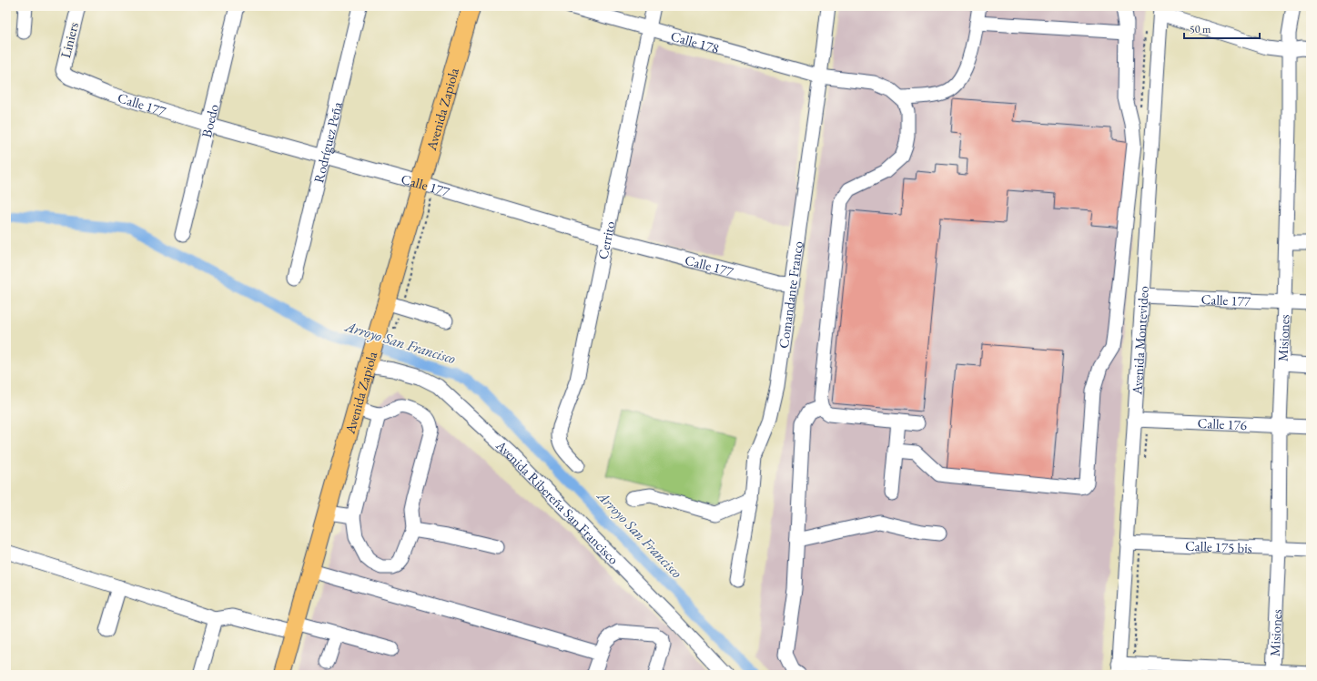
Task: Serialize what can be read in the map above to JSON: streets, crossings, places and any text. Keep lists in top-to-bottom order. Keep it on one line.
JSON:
{"streets":{"main road":["Avenida Zapiola"],"street":["Liniers","Calle 178","Calle 177","Boedo","Rodríguez Peña","Cerrito","Comandante Franco","Misiones","Avenida Montevideo","Calle 176","Avenida Ribereña San Francisco","Calle 175 bis"]},"crossings":[["Liniers","Calle 177"],["Calle 178","Cerrito"],["Calle 178","Comandante Franco"],["Calle 177","Avenida Zapiola"],["Calle 177","Boedo"],["Calle 177","Rodríguez Peña"],["Calle 177","Cerrito"],["Calle 177","Comandante Franco"],["Calle 177","Misiones"],["Calle 177","Avenida Montevideo"],["Avenida Zapiola","Avenida Ribereña San Francisco"],["Misiones","Calle 176"],["Misiones","Calle 175 bis"],["Avenida Montevideo","Calle 176"],["Avenida Montevideo","Calle 175 bis"]],"water":["Arroyo San Francisco"],"scale_bar":"50 m"}
